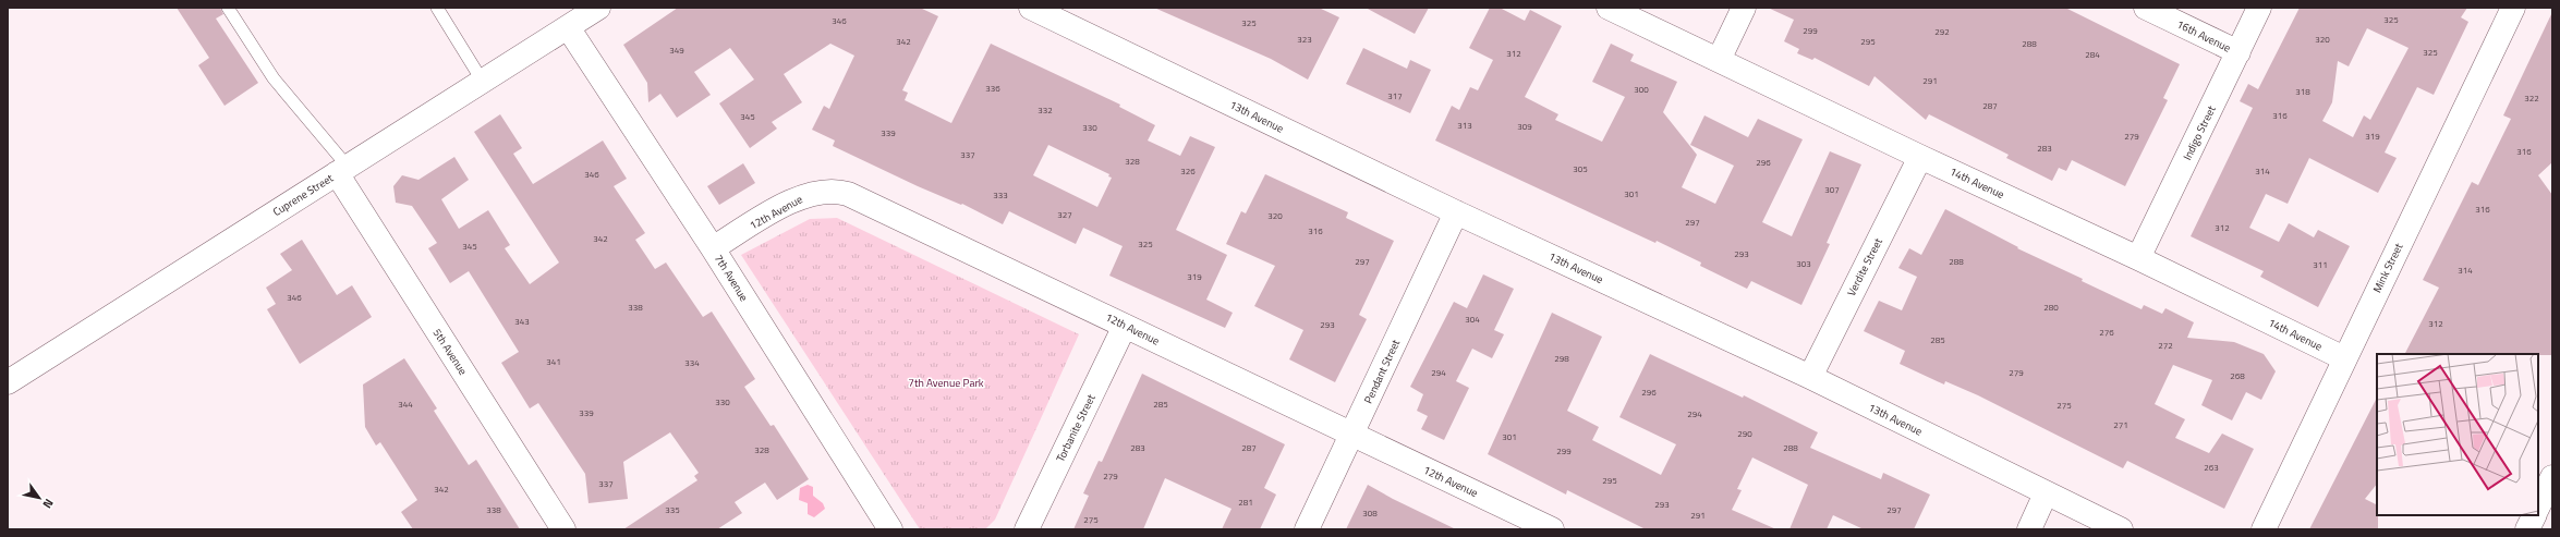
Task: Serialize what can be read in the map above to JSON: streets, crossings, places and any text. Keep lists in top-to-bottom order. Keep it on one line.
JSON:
{"streets":{"street":["16th Avenue","13th Avenue","Indigo Street","14th Avenue","Cuprene Street","12th Avenue","Verdite Street","Mink Street","7th Avenue","5th Avenue","Pendant Street","Torbanite Street"]},"crossings":[["16th Avenue","Indigo Street"],["13th Avenue","Verdite Street"],["13th Avenue","Pendant Street"],["Indigo Street","14th Avenue"],["14th Avenue","Verdite Street"],["14th Avenue","Mink Street"],["Cuprene Street","7th Avenue"],["Cuprene Street","5th Avenue"],["12th Avenue","7th Avenue"],["12th Avenue","Pendant Street"],["12th Avenue","Torbanite Street"]],"parks":["7th Avenue Park"],"house_numbers":["325","346","325","299","292","323","320","342","295","288","349","325","312","284","291","336","300","318","317","322","287","332","316","345","313","309","330","339","279","319","283","316","337","328","296","305","326","314","346","307","301","333","316","327","320","297","312","316","342","325","345","293","297","288","303","311","314","319","346","338","280","304","343","312","293","276","285","272","298","341","334","294","279","268","296","330","344","285","275","339","294","271","290","301","283","287","288","328","299","263","279","295","337","342","281","293","338","335","297","308","291","275"],"north":"bottom right"}
